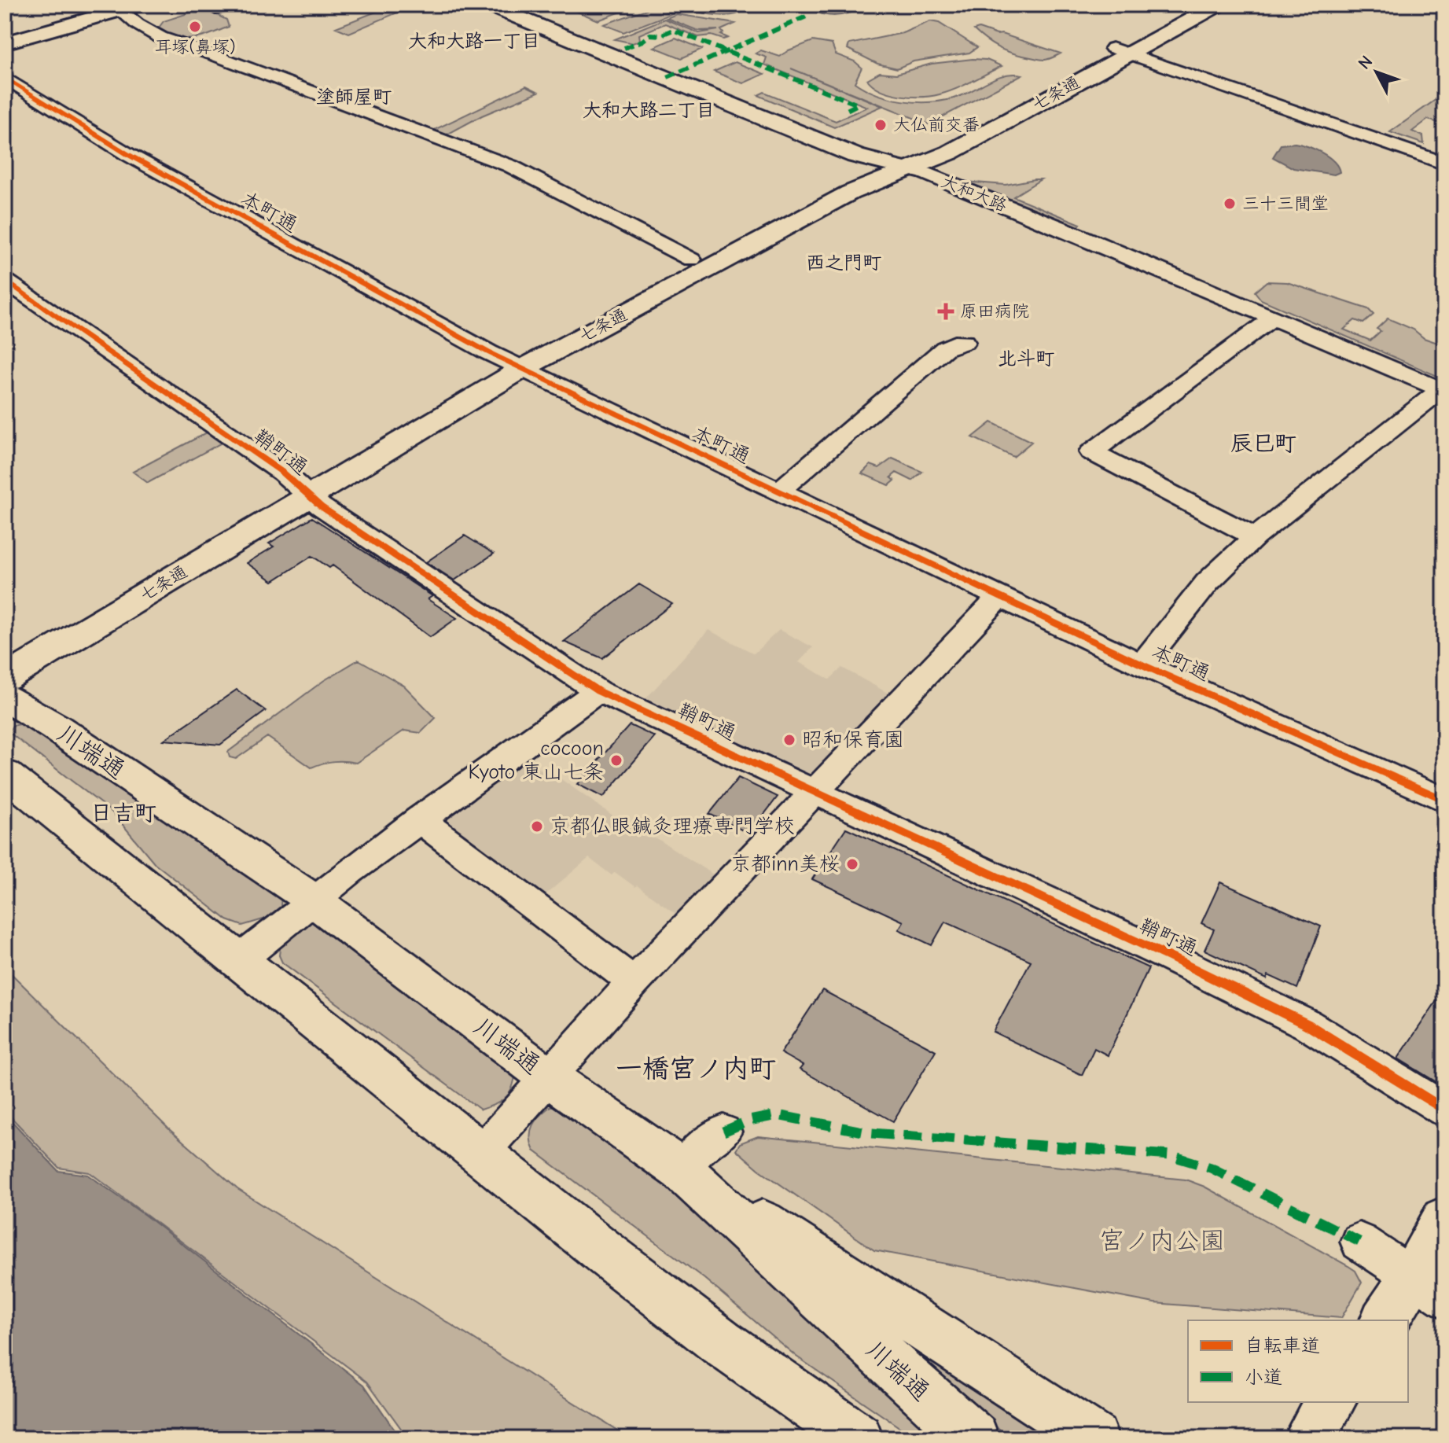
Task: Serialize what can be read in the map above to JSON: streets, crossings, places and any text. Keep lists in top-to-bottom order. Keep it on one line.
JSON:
{"streets":{"street":["七条通","大和大路","本町通","鞘町通","川端通"]},"crossings":[["七条通","大和大路"],["七条通","本町通"],["七条通","鞘町通"]],"districts":["大和大路一丁目","塗師屋町","大和大路二丁目","西之門町","北斗町","辰巳町","日吉町","一橋宮ノ内町"],"parks":["宮ノ内公園"],"places":{"other":["耳塚(鼻塚)","大仏前交番","三十三間堂","昭和保育園","cocoon Kyoto 東山七条","京都仏眼鍼灸理療専門学校","京都inn美桜"],"health":["原田病院"]},"legend":["自転車道","小道"],"north":"top left"}
